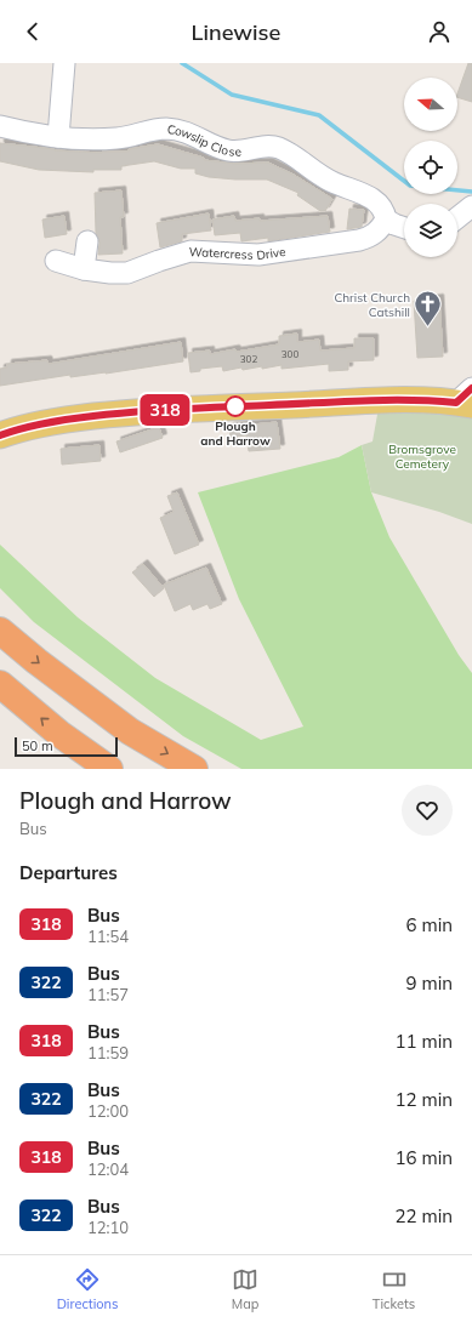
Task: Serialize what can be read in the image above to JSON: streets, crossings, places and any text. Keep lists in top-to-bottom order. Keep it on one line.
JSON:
{"streets":{"street":["Cowslip Close","Watercress Drive"]},"crossings":[["Cowslip Close","Watercress Drive"]],"parks":["Bromsgrove Cemetery"],"places":{"church":["Christ Church Catshill"],"other":["Plough and Harrow"]},"lines":["bus line 318"],"house_numbers":["300","302"],"scale_bar":"50 m","north":"left","page":{"header":"Linewise","on_map":"318","scale":"50 m","heading":[["Plough and Harrow","Bus"],"Departures"],"list":[{"mark":"318","name":"Bus","note":"11:54","value":"6 min"},{"mark":"322","name":"Bus","note":"11:57","value":"9 min"},{"mark":"318","name":"Bus","note":"11:59","value":"11 min"},{"mark":"322","name":"Bus","note":"12:00","value":"12 min"},{"mark":"318","name":"Bus","note":"12:04","value":"16 min"},{"mark":"322","name":"Bus","note":"12:10","value":"22 min"}],"tabs":["Directions","Map","Tickets"]}}
